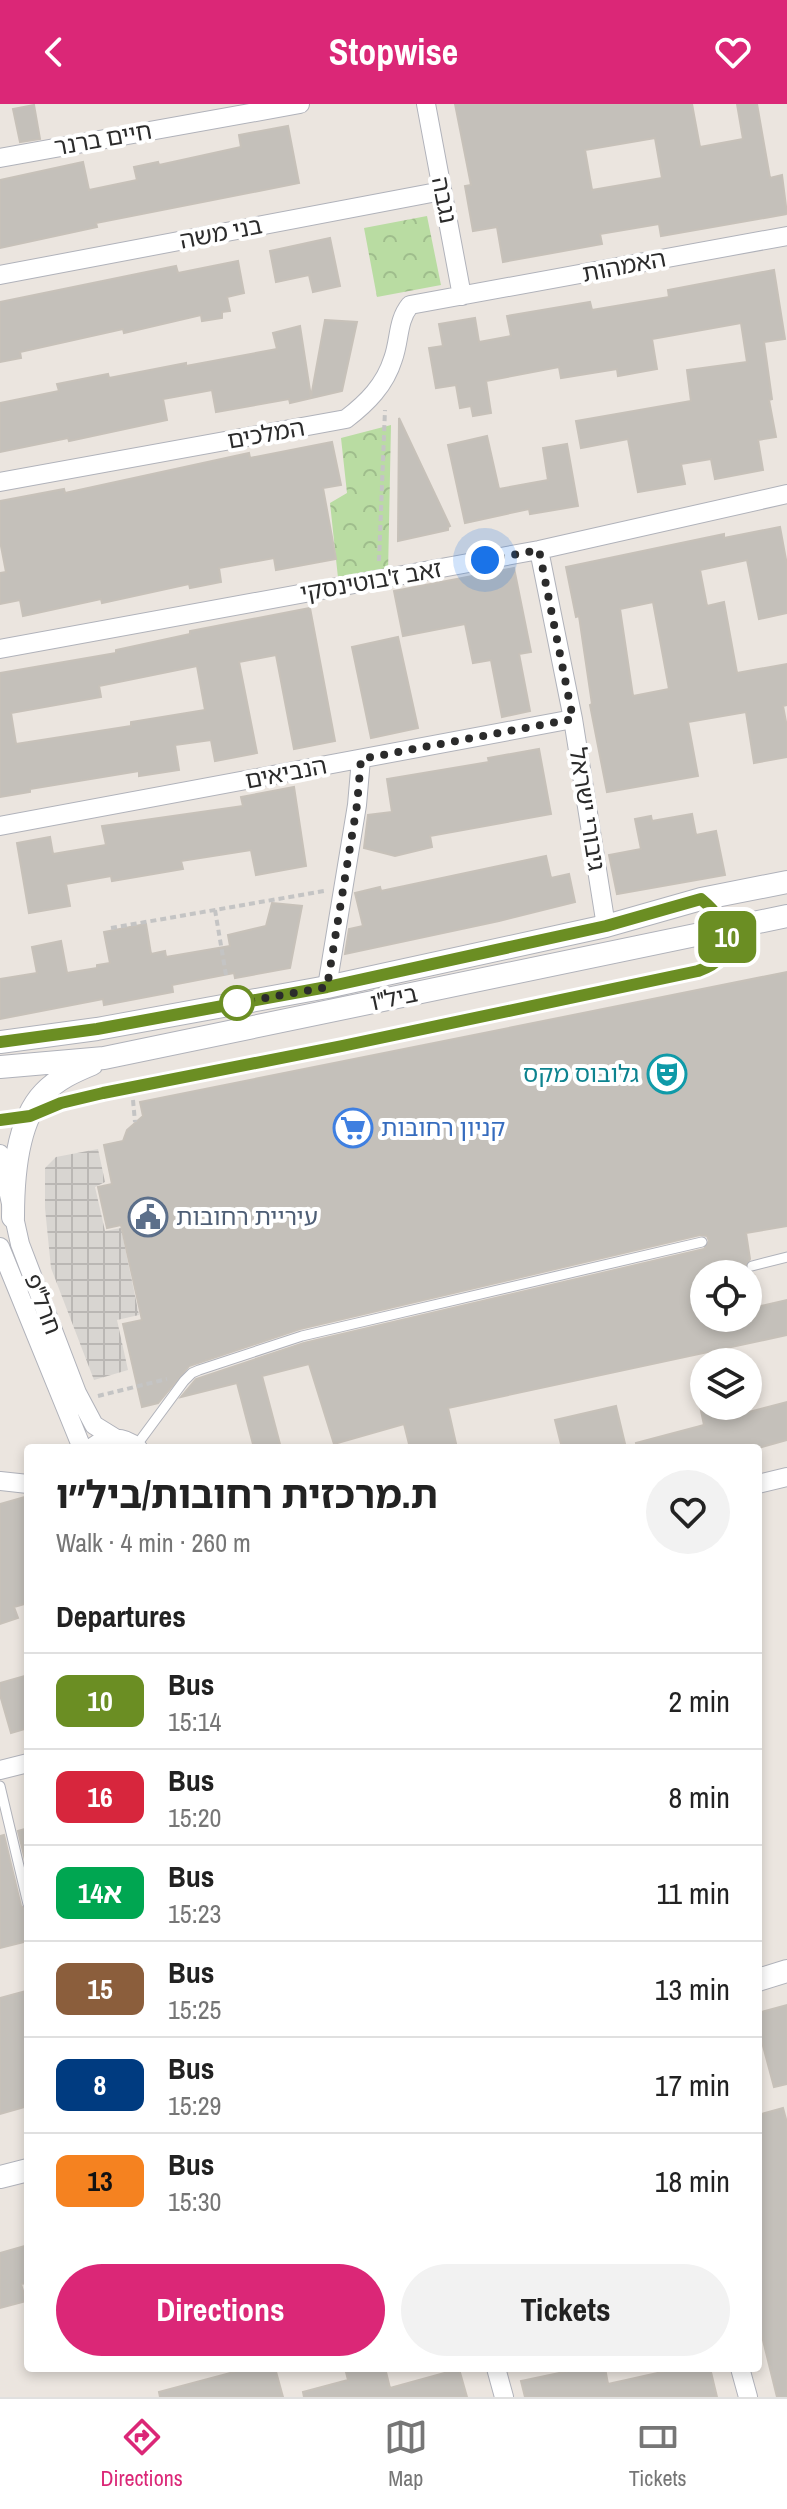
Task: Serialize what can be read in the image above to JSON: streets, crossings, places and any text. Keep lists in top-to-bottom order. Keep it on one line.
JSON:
{"streets":{"street":["חיים ברנר","נגבה","בני משה","האמהות","המלכים","זאב ז'בוטינסקי","הנביאים","גיבורי ישראל","ביל\"ו","חרל\"פ"]},"crossings":[["נגבה","בני משה"],["נגבה","האמהות"],["נגבה","המלכים"],["האמהות","המלכים"],["זאב ז'בוטינסקי","גיבורי ישראל"],["הנביאים","גיבורי ישראל"],["גיבורי ישראל","ביל\"ו"]],"places":{"theatre":["גלובוס מקס"],"supermarket":["קניון רחובות"],"public building":["עיריית רחובות"]},"lines":["bus line 10"],"page":{"header":"Stopwise","on_map":"10","heading":[["ת.מרכזית רחובות/ביל״ו","Walk · 4 min · 260 m"],"Departures"],"list":[{"mark":"10","name":"Bus","note":"15:14","value":"2 min"},{"mark":"16","name":"Bus","note":"15:20","value":"8 min"},{"mark":"14א","name":"Bus","note":"15:23","value":"11 min"},{"mark":"15","name":"Bus","note":"15:25","value":"13 min"},{"mark":"8","name":"Bus","note":"15:29","value":"17 min"},{"mark":"13","name":"Bus","note":"15:30","value":"18 min"}],"buttons":["Directions","Tickets"],"tabs":["Directions","Map","Tickets"]}}
